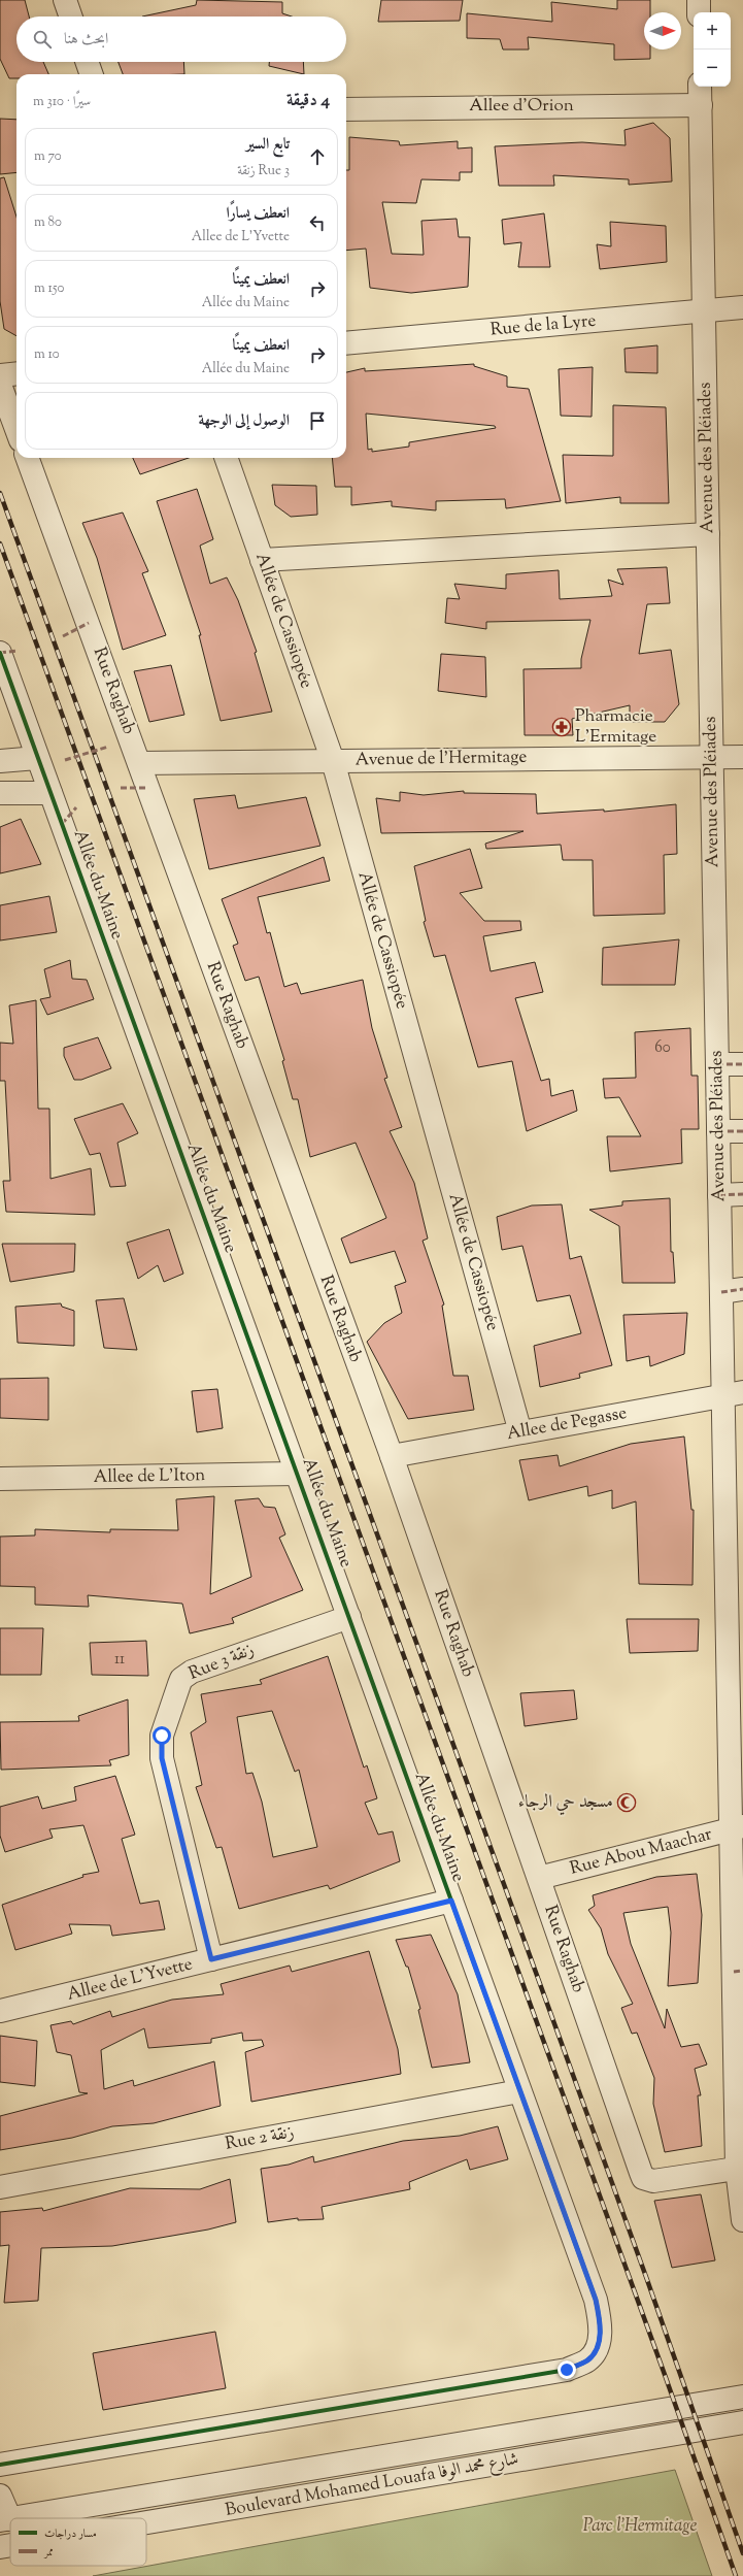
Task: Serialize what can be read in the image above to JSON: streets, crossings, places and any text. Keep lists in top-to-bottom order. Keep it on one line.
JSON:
{"streets":{"street":["Allee d'Orion","Rue de la Lyre","Avenue des Pléiades","Allée de Cassiopée","Rue Raghab","Avenue de l'Hermitage","Allée du Maine","Allee de Pegasse","Allee de L'Iton","Rue 3 زنقة","Rue Abou Maachar","Allee de L'Yvette","Rue 2 زنقة","Boulevard Mohamed Louafa شارع محمد الوفا"]},"crossings":[["Allee d'Orion","Avenue des Pléiades"],["Rue de la Lyre","Avenue des Pléiades"],["Avenue des Pléiades","Rue Raghab"],["Avenue des Pléiades","Avenue de l'Hermitage"],["Avenue des Pléiades","Allee de Pegasse"],["Avenue des Pléiades","Rue Abou Maachar"],["Allée de Cassiopée","Avenue de l'Hermitage"],["Allée de Cassiopée","Allee de Pegasse"],["Rue Raghab","Avenue de l'Hermitage"],["Rue Raghab","Allee de Pegasse"],["Rue Raghab","Rue Abou Maachar"],["Allée du Maine","Allee de L'Iton"],["Allée du Maine","Rue 3 زنقة"],["Allée du Maine","Allee de L'Yvette"],["Allée du Maine","Rue 2 زنقة"],["Rue 3 زنقة","Allee de L'Yvette"]],"parks":["Parc l'Hermitage"],"places":{"pharmacy":["Pharmacie L'Ermitage"],"mosque":["مسجد حي الرجاء"]},"house_numbers":["60","11"],"legend":["مسار دراجات","ممر"],"north":"right","page":{"map_buttons":["+","−"],"search":"ابحث هنا","heading":["4 دقيقة","سيرًا · 310 m"],"list":[["تابع السير","Rue 3 زنقة","70 m"],["انعطف يسارًا","Allee de L'Yvette","80 m"],["انعطف يمينًا","Allée du Maine","150 m"],["انعطف يمينًا","Allée du Maine","10 m"],"الوصول إلى الوجهة"]}}
